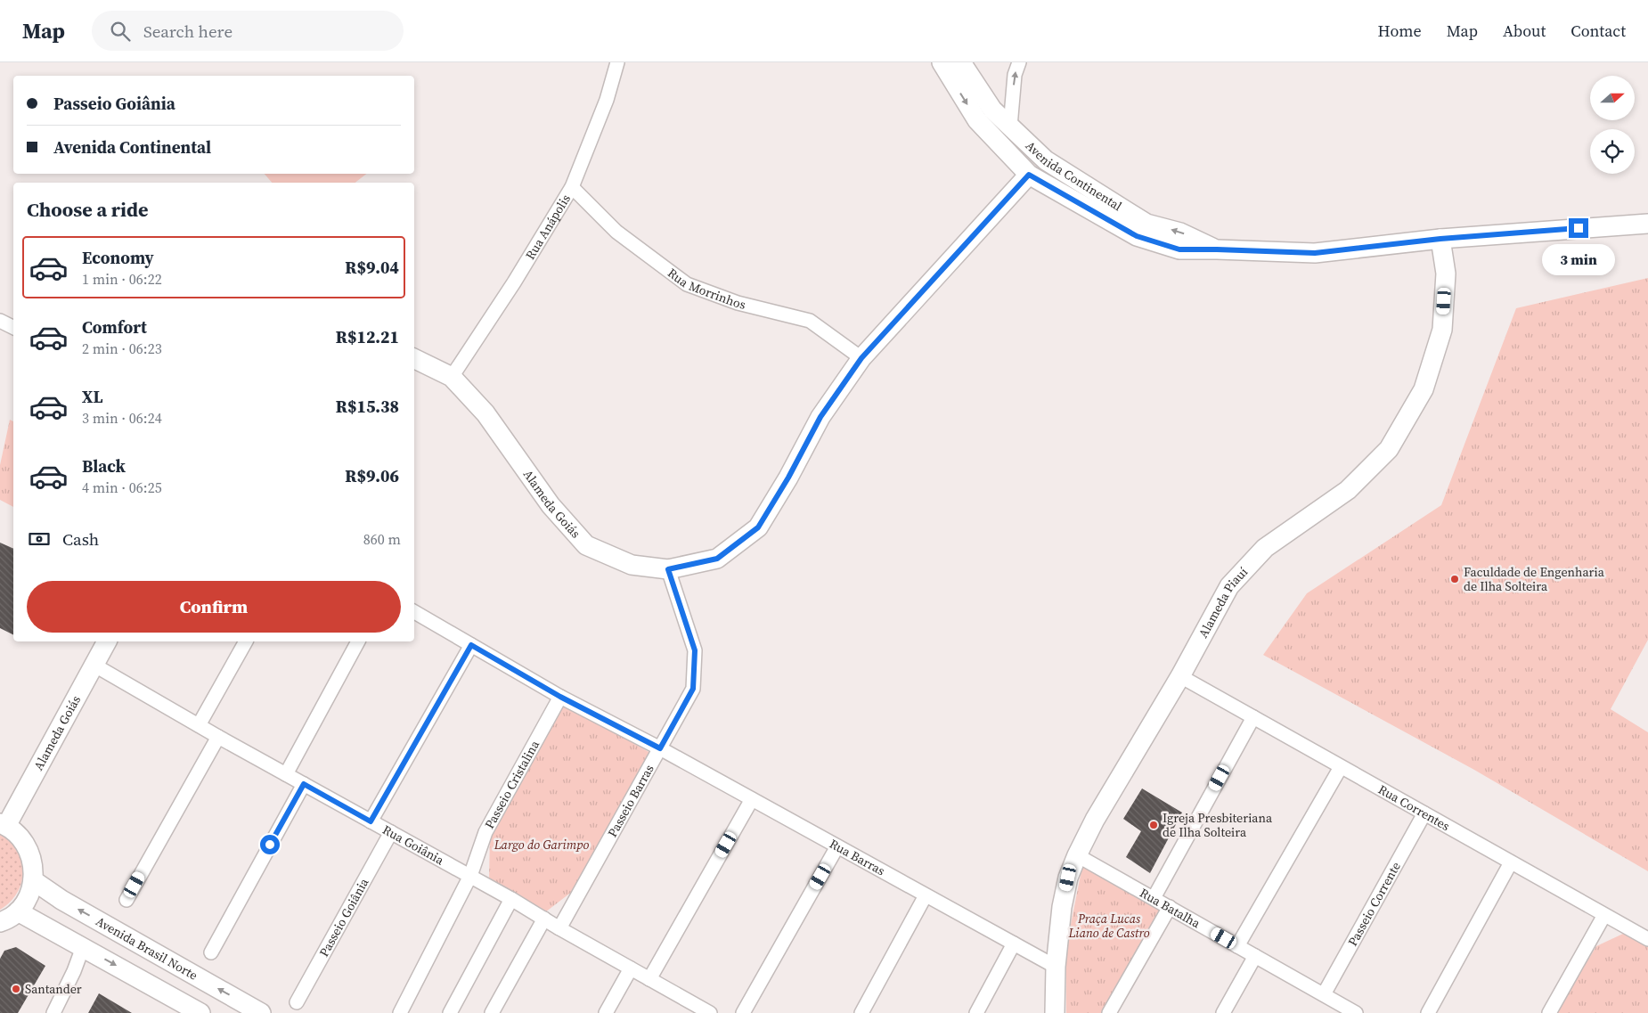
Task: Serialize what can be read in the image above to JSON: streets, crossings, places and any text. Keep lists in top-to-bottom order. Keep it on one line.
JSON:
{"streets":{"street":["Avenida Continental","Rua Anápolis","Rua Morrinhos","Alameda Goiás","Alameda Piauí","Passeio Cristalina","Passeio Barras","Rua Correntes","Rua Goiânia","Rua Barras","Passeio Corrente","Rua Batalha","Passeio Goiânia","Avenida Brasil Norte"]},"crossings":[["Avenida Continental","Alameda Goiás"],["Avenida Continental","Alameda Piauí"],["Rua Anápolis","Rua Morrinhos"],["Rua Anápolis","Alameda Goiás"],["Rua Morrinhos","Alameda Goiás"],["Alameda Goiás","Passeio Barras"],["Alameda Goiás","Rua Goiânia"],["Alameda Piauí","Rua Correntes"],["Alameda Piauí","Rua Barras"],["Alameda Piauí","Rua Batalha"],["Passeio Cristalina","Rua Goiânia"],["Passeio Cristalina","Rua Barras"],["Passeio Barras","Rua Goiânia"],["Passeio Barras","Rua Barras"],["Rua Correntes","Passeio Corrente"],["Rua Goiânia","Passeio Goiânia"],["Passeio Corrente","Rua Batalha"]],"parks":["Largo do Garimpo","Praça Lucas Liano de Castro"],"places":["Faculdade de Engenharia de Ilha Solteira","Igreja Presbiteriana de Ilha Solteira","Santander"],"north":"right","page":{"header":"Map","search":"Search here","nav":["Home","Map","About","Contact"],"banner":["Passeio Goiânia","Avenida Continental"],"heading":"Choose a ride","list":[{"name":"Economy","note":"1 min · 06:22","value":"R$9.04"},{"name":"Comfort","note":"2 min · 06:23","value":"R$12.21"},{"name":"XL","note":"3 min · 06:24","value":"R$15.38"},{"name":"Black","note":"4 min · 06:25","value":"R$9.06"}],"bubble":"3 min","pay":["Cash","860 m"],"buttons":"Confirm"}}
